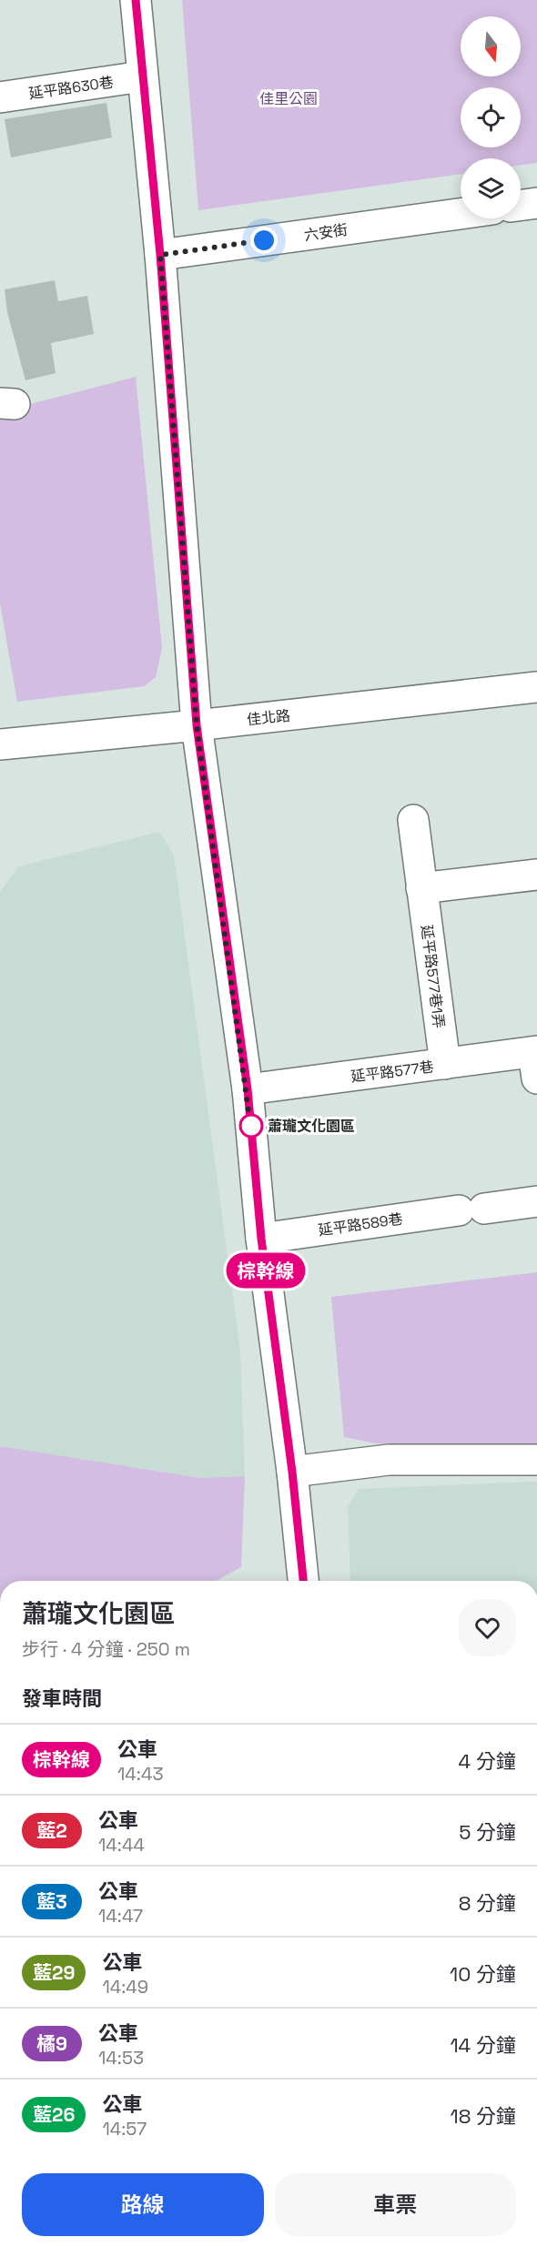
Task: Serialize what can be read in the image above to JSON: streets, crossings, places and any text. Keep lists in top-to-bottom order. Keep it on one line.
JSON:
{"streets":{"street":["延平路630巷","六安街","佳北路","延平路577巷1弄","延平路577巷","延平路589巷"]},"crossings":[["延平路577巷1弄","延平路577巷"]],"parks":["佳里公園"],"places":["蕭瓏文化園區"],"lines":["bus line 棕幹線"],"north":"bottom","page":{"on_map":"棕幹線","heading":[["蕭瓏文化園區","步行 · 4 分鐘 · 250 m"],"發車時間"],"list":[{"mark":"棕幹線","name":"公車","note":"14:43","value":"4 分鐘"},{"mark":"藍2","name":"公車","note":"14:44","value":"5 分鐘"},{"mark":"藍3","name":"公車","note":"14:47","value":"8 分鐘"},{"mark":"藍29","name":"公車","note":"14:49","value":"10 分鐘"},{"mark":"橘9","name":"公車","note":"14:53","value":"14 分鐘"},{"mark":"藍26","name":"公車","note":"14:57","value":"18 分鐘"}],"buttons":["路線","車票"]}}
